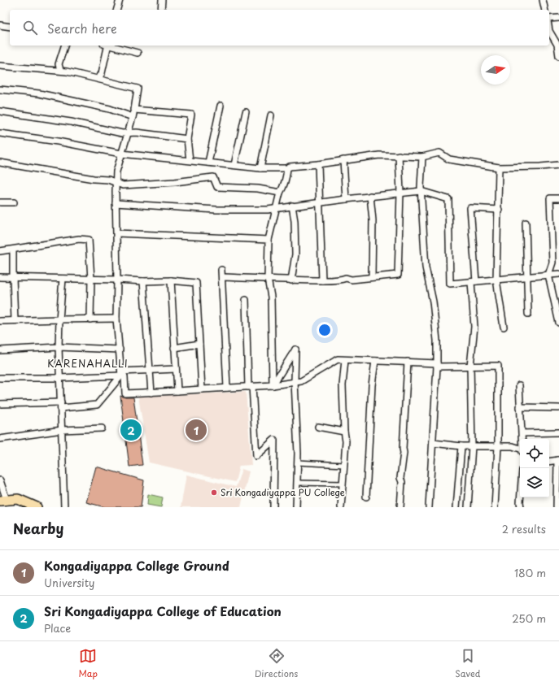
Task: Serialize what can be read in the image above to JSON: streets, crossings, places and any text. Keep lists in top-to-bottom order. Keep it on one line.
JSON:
{"districts":["KARENAHALLI"],"places":["Sri Kongadiyappa PU College"],"north":"right","page":{"search":"Search here","pins":["1","2"],"heading":["Nearby","2 results"],"list":[{"mark":"1","name":"Kongadiyappa College Ground","note":"University","value":"180 m"},{"mark":"2","name":"Sri Kongadiyappa College of Education","note":"Place","value":"250 m"}],"nav":["Map","Directions","Saved"]}}
